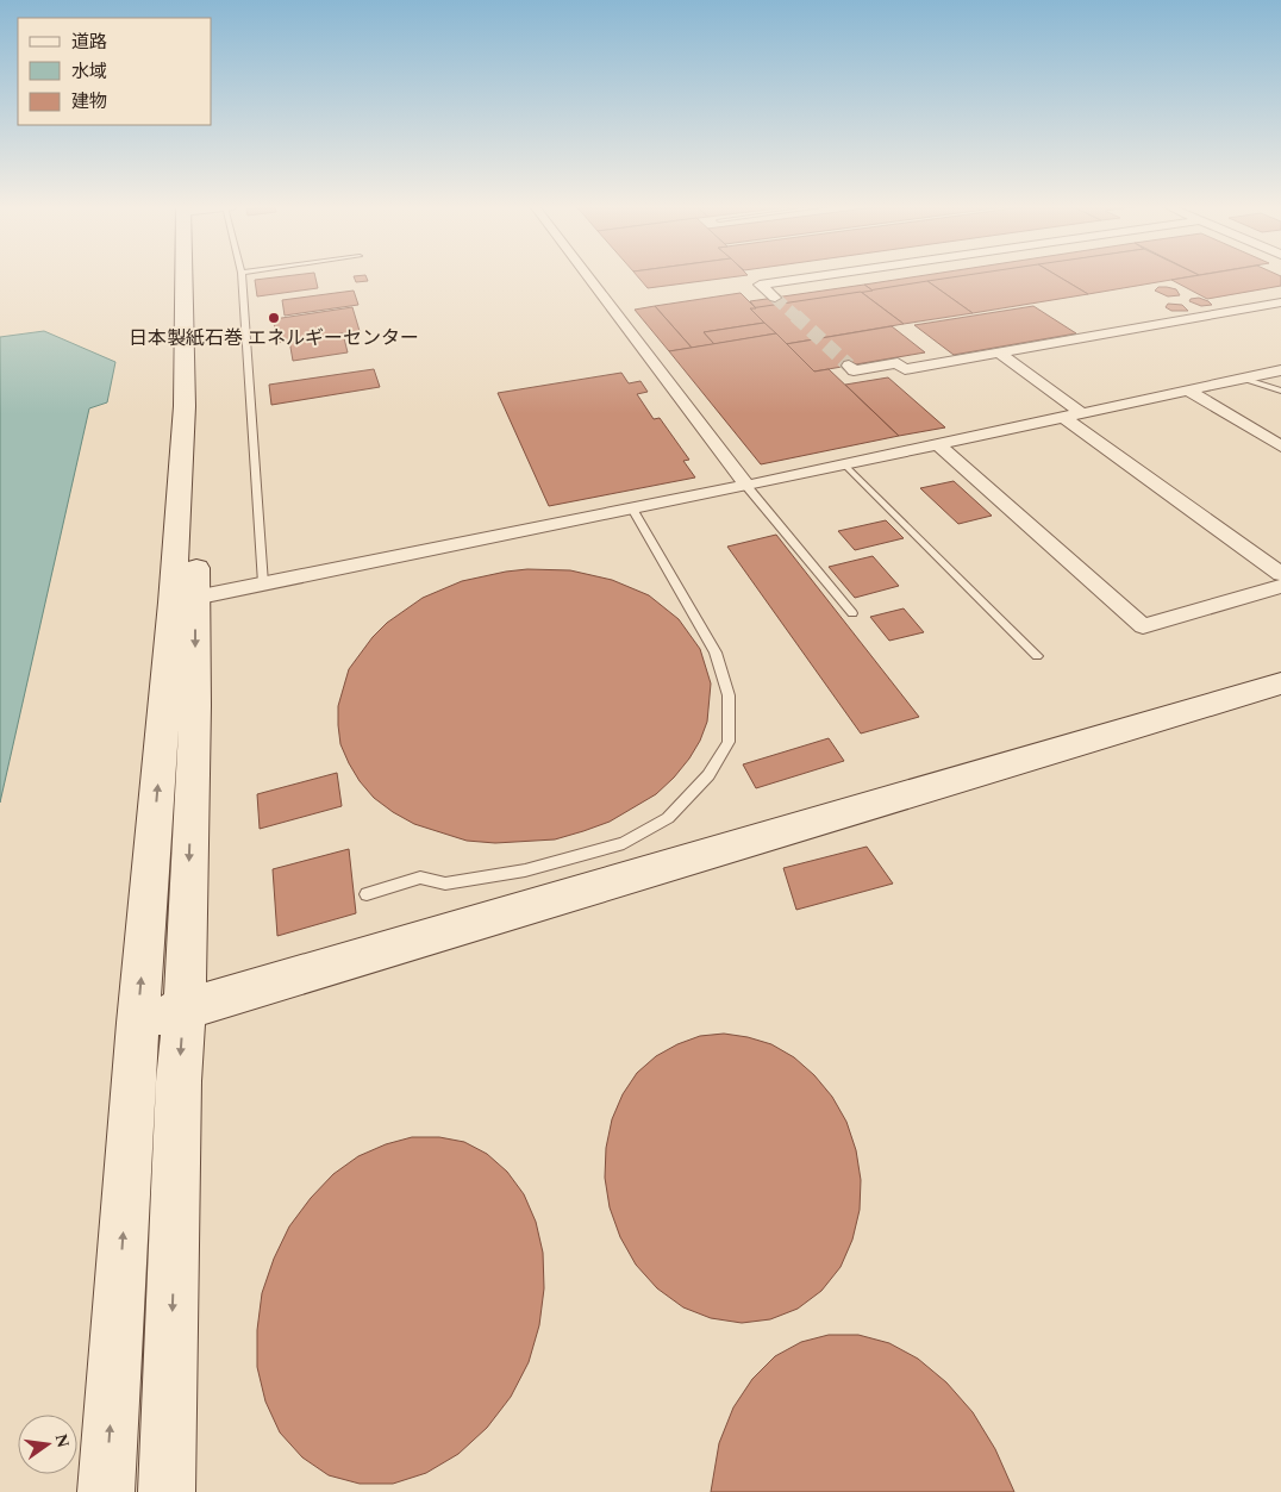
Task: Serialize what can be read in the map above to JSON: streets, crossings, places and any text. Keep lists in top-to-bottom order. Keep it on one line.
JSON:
{"places":["日本製紙石巻 エネルギーセンター"],"legend":["道路","水域","建物"],"north":"right"}
